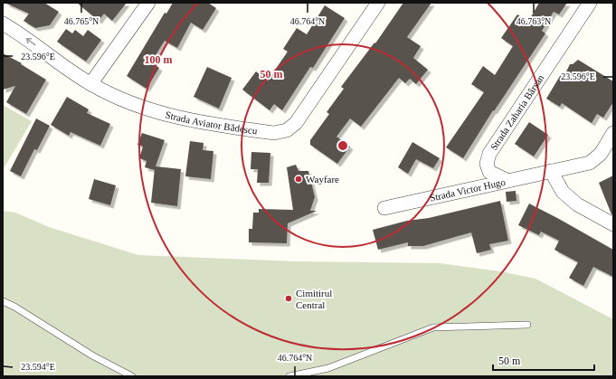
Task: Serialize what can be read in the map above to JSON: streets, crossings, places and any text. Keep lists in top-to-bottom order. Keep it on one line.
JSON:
{"streets":{"street":["Strada Zaharia Bârsan","Strada Aviator Bădescu","Strada Victor Hugo"]},"crossings":[["Strada Zaharia Bârsan","Strada Victor Hugo"]],"places":["Wayfare","Cimitirul Central"],"scale_bar":"50 m","coordinates":["46.765°N","46.764°N","46.763°N","23.596°E","23.594°E"],"rings":["100 m","50 m"]}
